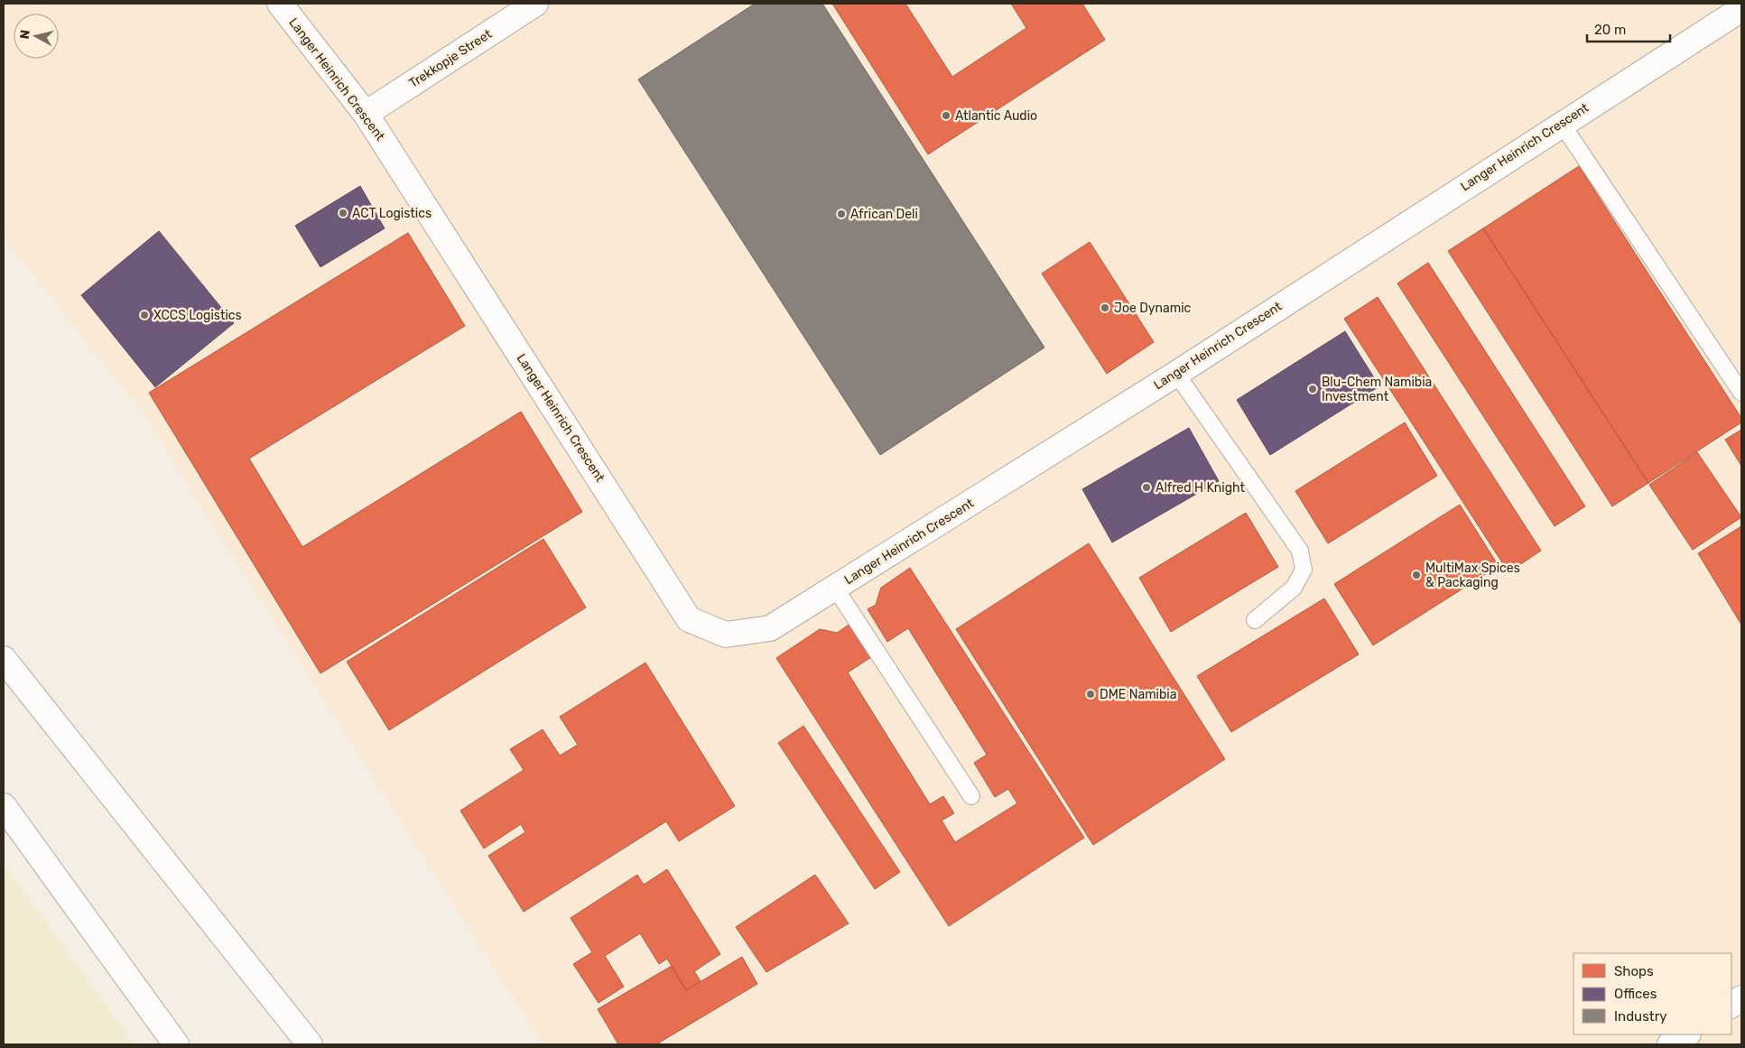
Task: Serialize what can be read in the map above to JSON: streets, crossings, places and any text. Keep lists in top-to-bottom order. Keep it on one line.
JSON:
{"streets":{"main road":["Trekkopje Street","Langer Heinrich Crescent"]},"crossings":[["Trekkopje Street","Langer Heinrich Crescent"]],"places":["Atlantic Audio","ACT Logistics","African Deli","Joe Dynamic","XCCS Logistics","Blu-Chem Namibia Investment","Alfred H Knight","MultiMax Spices & Packaging","DME Namibia"],"legend":["Shops","Offices","Industry"],"scale_bar":"20 m","north":"left"}
